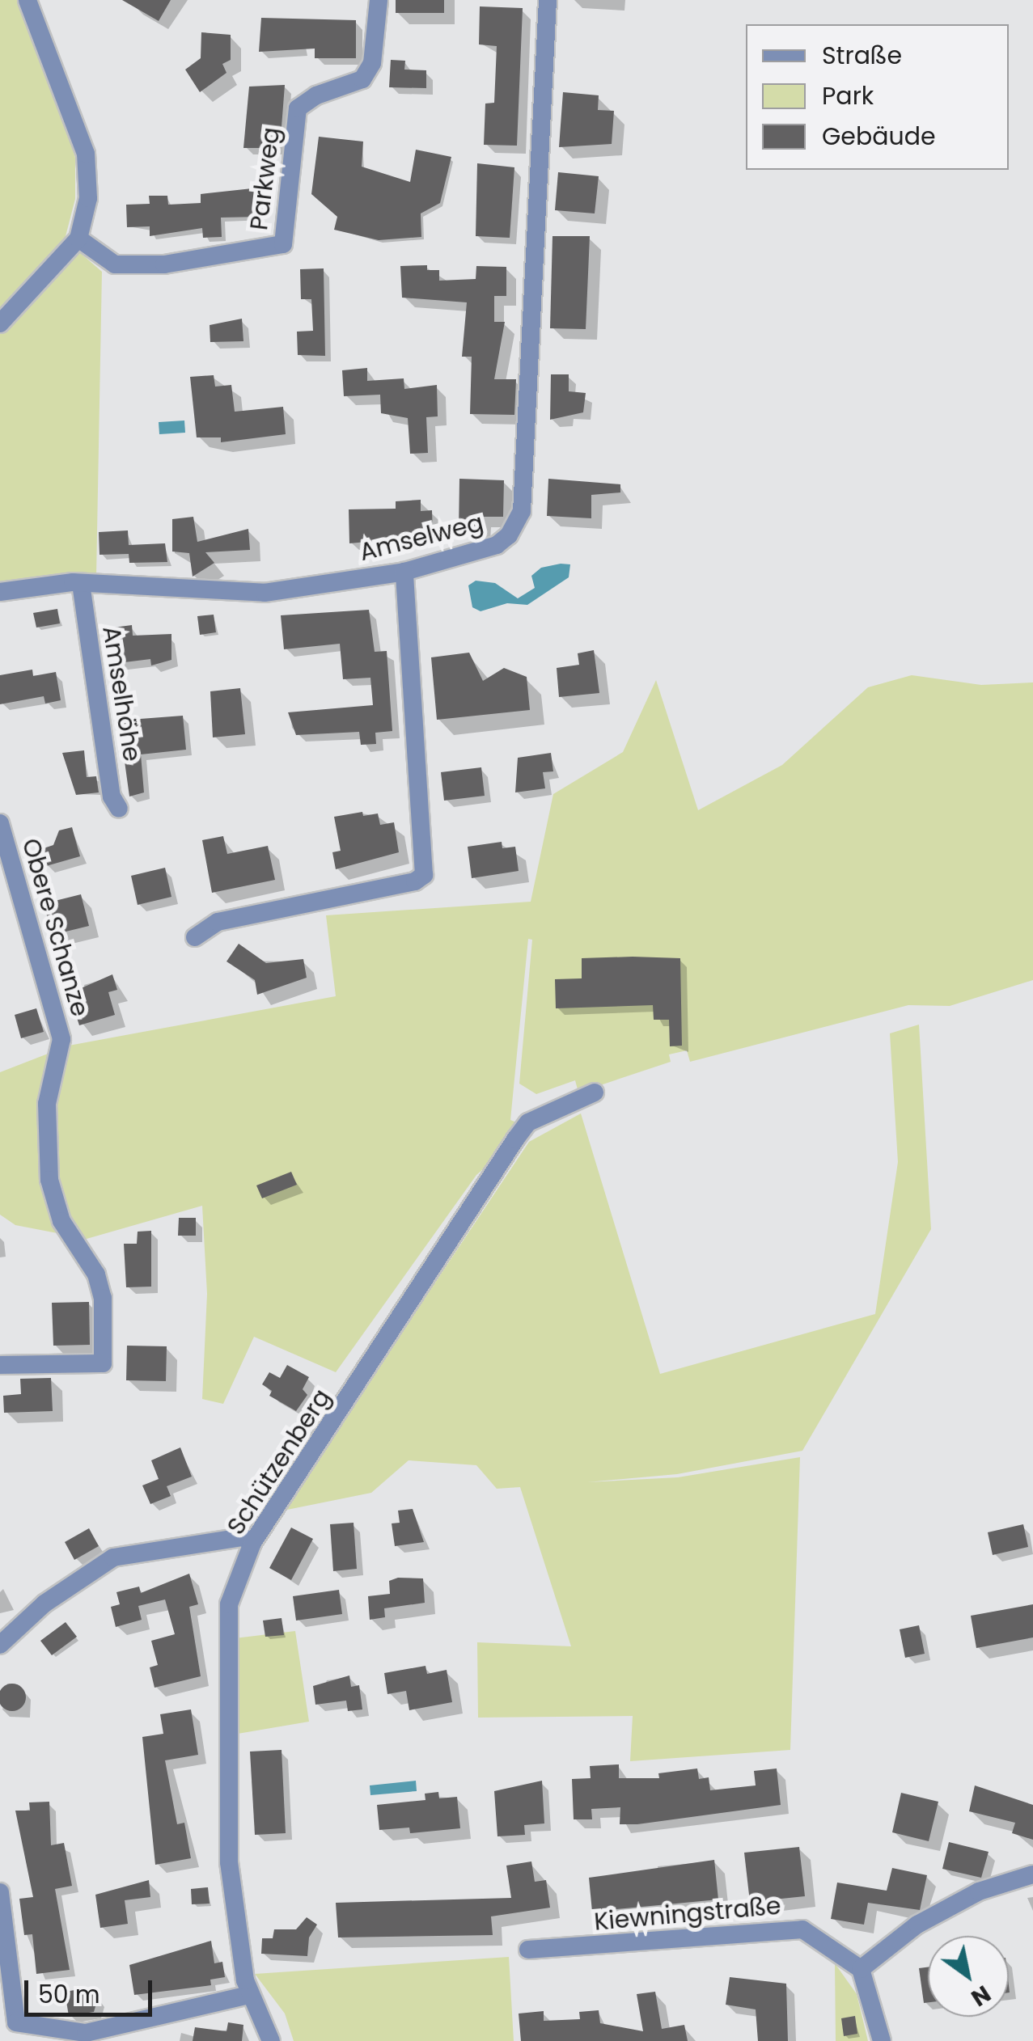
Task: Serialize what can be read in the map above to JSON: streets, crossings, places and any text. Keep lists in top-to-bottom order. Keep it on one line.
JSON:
{"streets":{"street":["Parkweg","Amselweg","Amselhöhe","Obere Schanze","Schützenberg","Kiewningstraße"]},"crossings":[["Amselweg","Amselhöhe"]],"legend":["Straße","Park","Gebäude"],"scale_bar":"50 m","north":"bottom right"}
